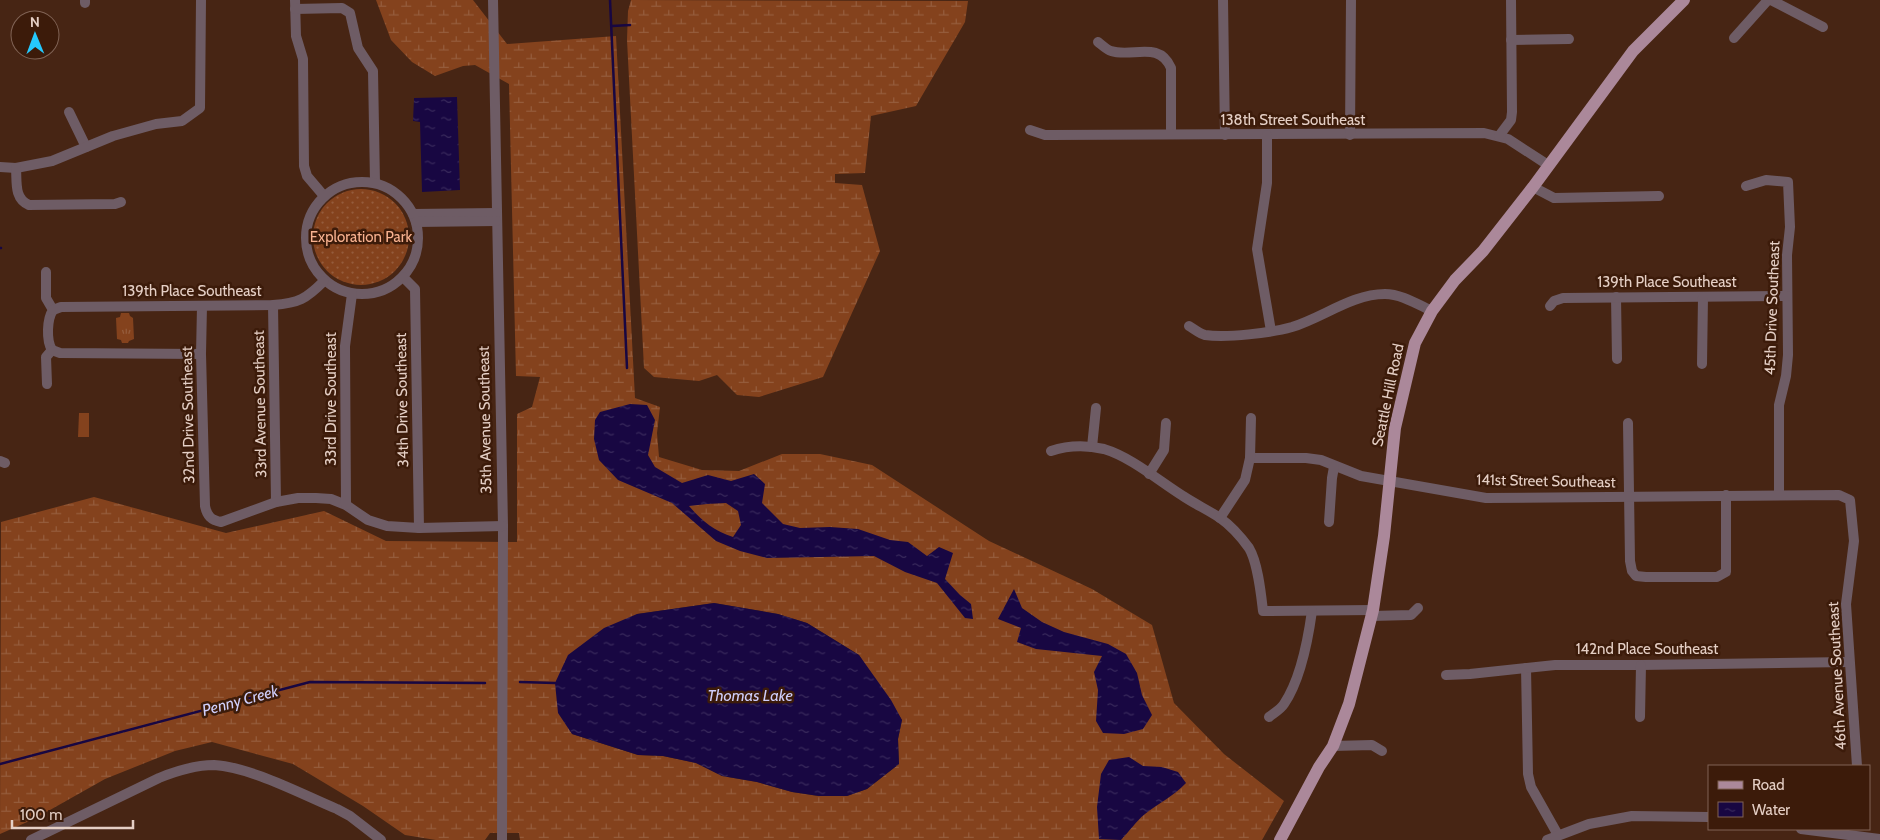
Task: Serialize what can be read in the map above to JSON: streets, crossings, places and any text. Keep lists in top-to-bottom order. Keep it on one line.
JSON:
{"streets":{"main road":["Seattle Hill Road"],"street":["138th Street Southeast","139th Place Southeast","45th Drive Southeast","33rd Drive Southeast","34th Drive Southeast","33rd Avenue Southeast","32nd Drive Southeast","35th Avenue Southeast","141st Street Southeast","142nd Place Southeast","46th Avenue Southeast"]},"crossings":[["138th Street Southeast","Seattle Hill Road"],["139th Place Southeast","45th Drive Southeast"],["139th Place Southeast","33rd Drive Southeast"],["139th Place Southeast","34th Drive Southeast"],["139th Place Southeast","33rd Avenue Southeast"],["139th Place Southeast","32nd Drive Southeast"],["45th Drive Southeast","141st Street Southeast"],["Seattle Hill Road","141st Street Southeast"],["33rd Drive Southeast","34th Drive Southeast"],["33rd Avenue Southeast","32nd Drive Southeast"],["141st Street Southeast","46th Avenue Southeast"],["142nd Place Southeast","46th Avenue Southeast"]],"water":["Thomas Lake","Penny Creek"],"parks":["Exploration Park"],"legend":["Road","Water"],"scale_bar":"100 m","north":"top"}
